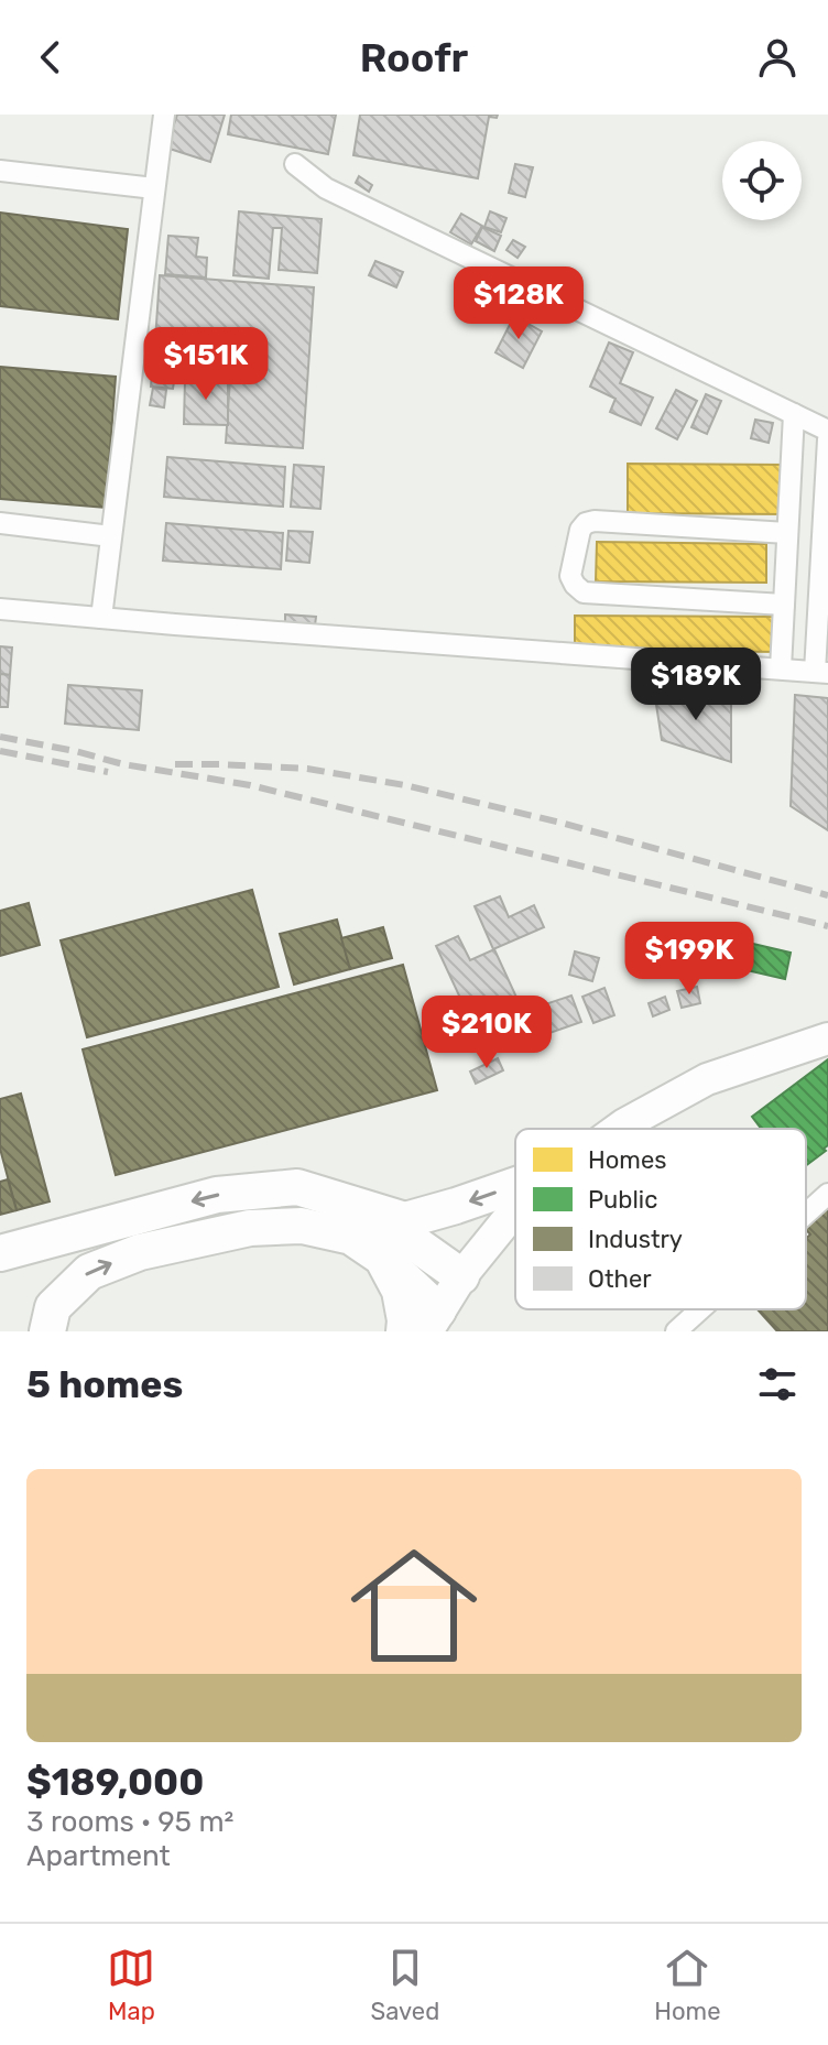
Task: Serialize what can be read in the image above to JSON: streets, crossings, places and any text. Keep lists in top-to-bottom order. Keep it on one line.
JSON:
{"legend":["Homes","Public","Industry","Other"],"page":{"header":"Roofr","price":["$128K","$151K","$189K","$199K","$210K"],"heading":"5 homes","list":[{"name":"$189,000","note":"3 rooms · 95 m² · Apartment"}],"tabs":["Map","Saved","Home"]}}
